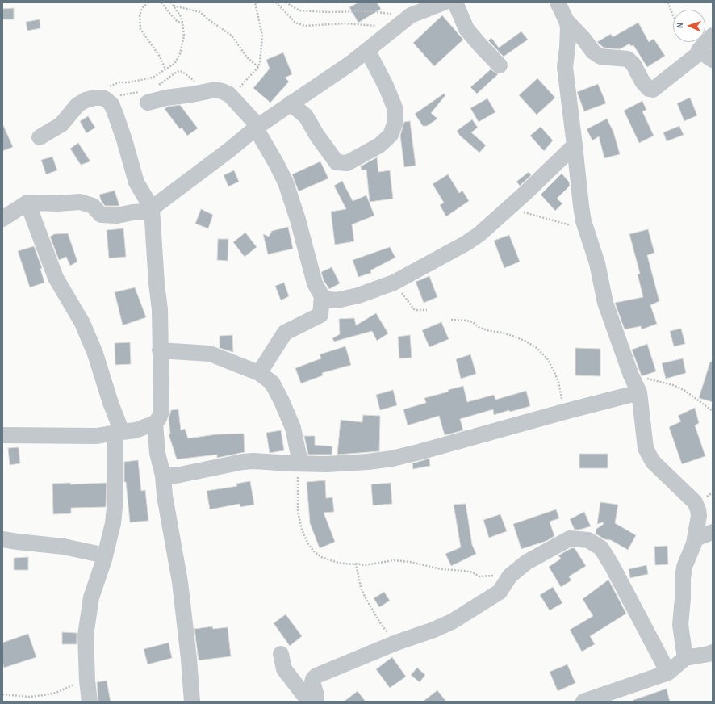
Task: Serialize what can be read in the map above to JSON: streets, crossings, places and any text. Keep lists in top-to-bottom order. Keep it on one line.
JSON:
{"north":"left"}
